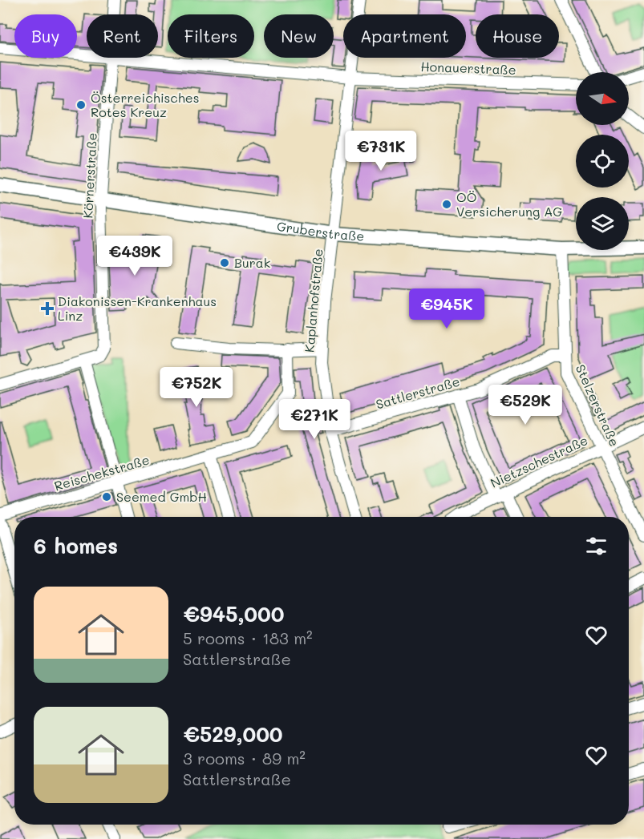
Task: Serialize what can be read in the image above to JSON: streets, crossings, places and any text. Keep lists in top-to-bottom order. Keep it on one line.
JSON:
{"streets":{"main road":["Gruberstraße"],"street":["Honauerstraße","Körnerstraße","Kaplanhofstraße","Sattlerstraße","Stelzerstraße","Nietzschestraße","Reischekstraße"]},"crossings":[["Honauerstraße","Kaplanhofstraße"],["Körnerstraße","Gruberstraße"],["Gruberstraße","Kaplanhofstraße"],["Gruberstraße","Stelzerstraße"],["Kaplanhofstraße","Sattlerstraße"],["Sattlerstraße","Stelzerstraße"],["Stelzerstraße","Nietzschestraße"]],"places":{"other":["Österreichisches Rotes Kreuz","OÖ Versicherung AG","Burak","Seemed GmbH"],"health":["Diakonissen-Krankenhaus Linz"]},"north":"right","page":{"chip":["Buy","Rent","Filters","New","Apartment","House"],"price":["€731K","€439K","€945K","€752K","€529K","€271K"],"heading":"6 homes","list":[{"name":"€945,000","note":"5 rooms · 183 m² · Sattlerstraße"},{"name":"€529,000","note":"3 rooms · 89 m² · Sattlerstraße"}]}}
